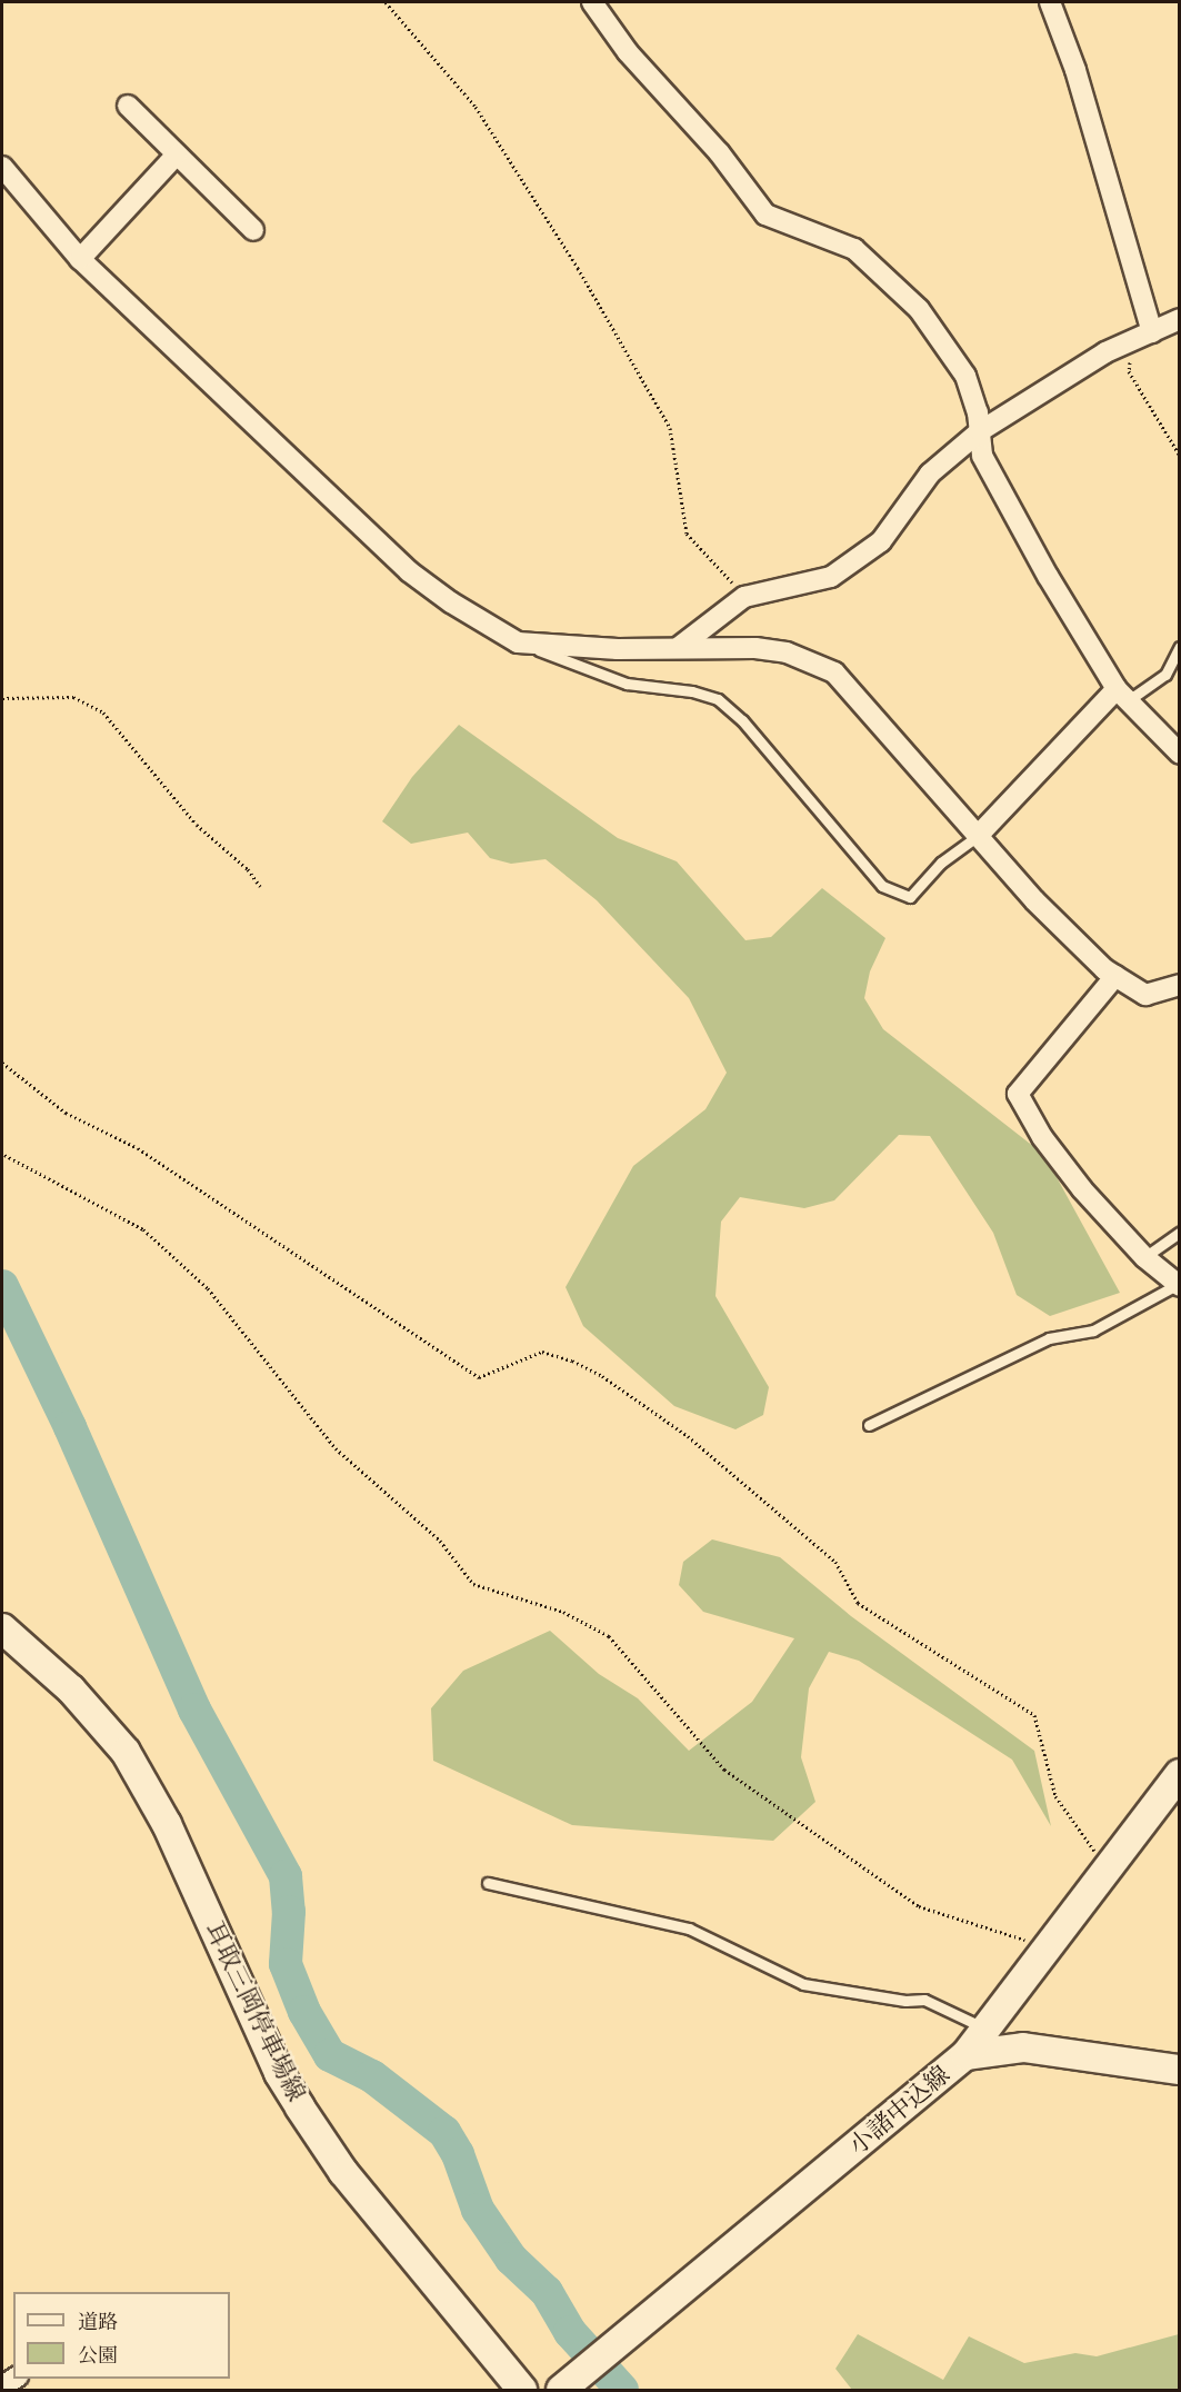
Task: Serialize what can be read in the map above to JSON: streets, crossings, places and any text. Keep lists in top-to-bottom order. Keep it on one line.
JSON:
{"streets":{"main road":["耳取三岡停車場線","小諸中込線"]},"legend":["道路","公園"]}
